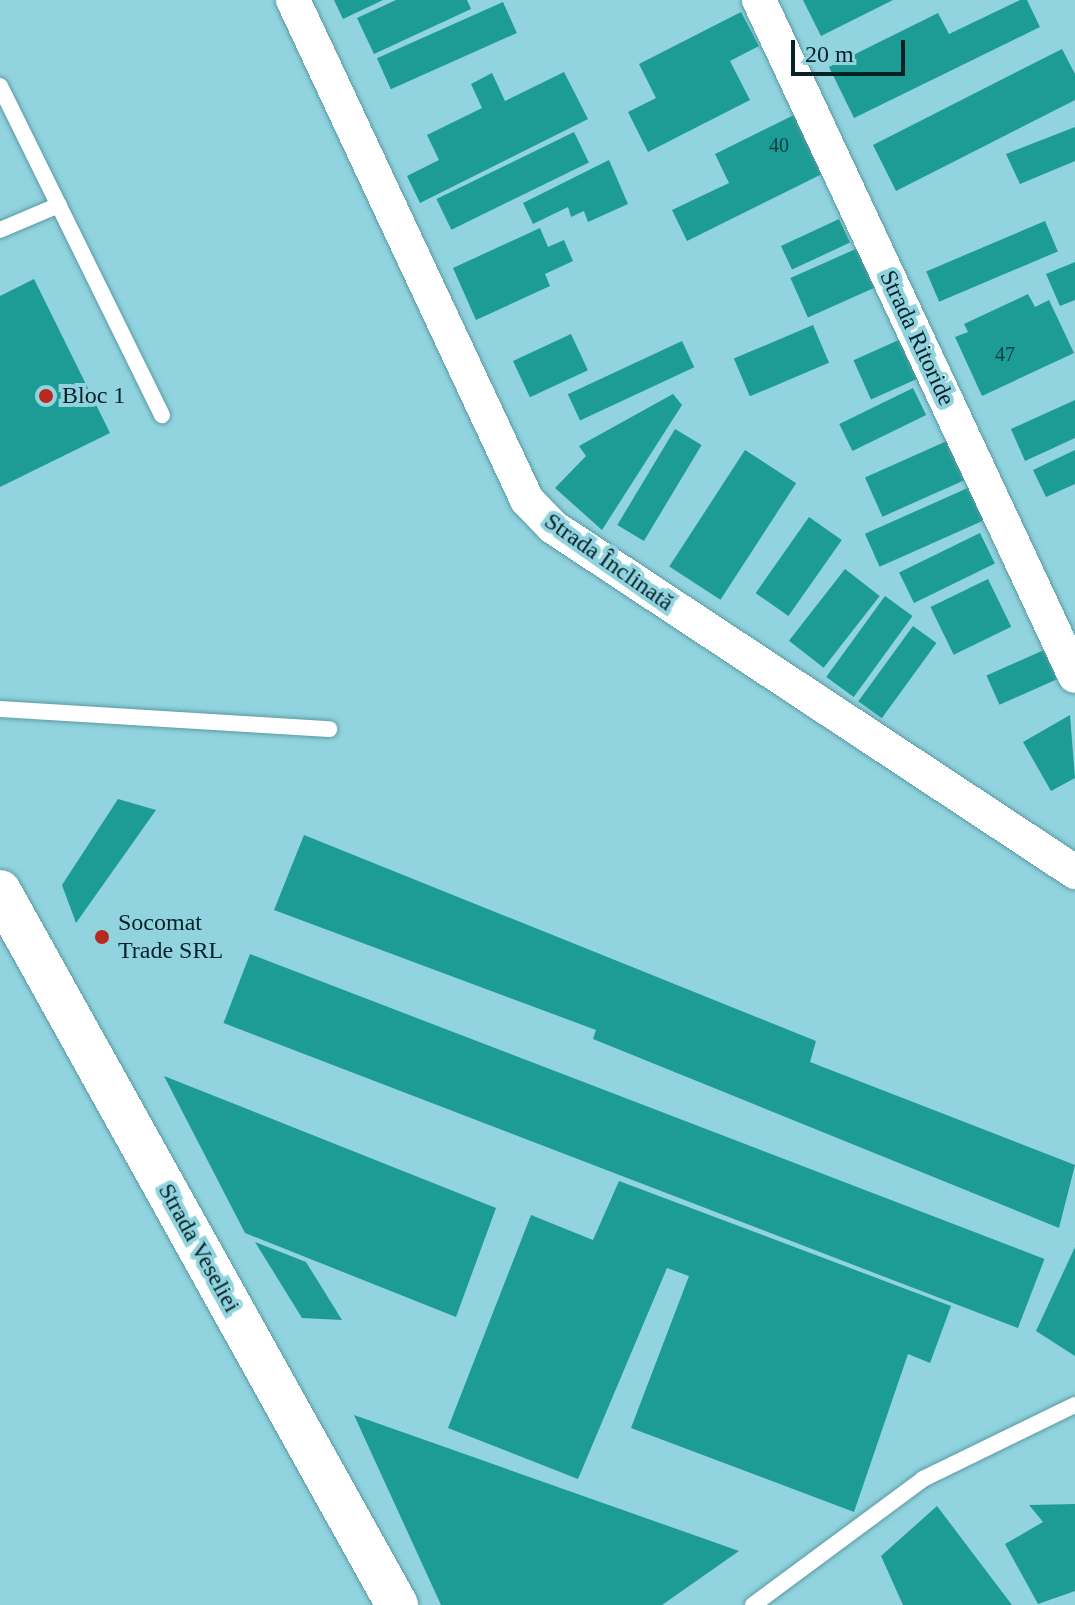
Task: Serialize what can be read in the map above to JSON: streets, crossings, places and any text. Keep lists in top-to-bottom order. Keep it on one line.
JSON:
{"streets":{"street":["Strada Ritoride","Strada Înclinată","Strada Veseliei"]},"places":["Bloc 1","Socomat Trade SRL"],"house_numbers":["40","47"],"scale_bar":"20 m"}
